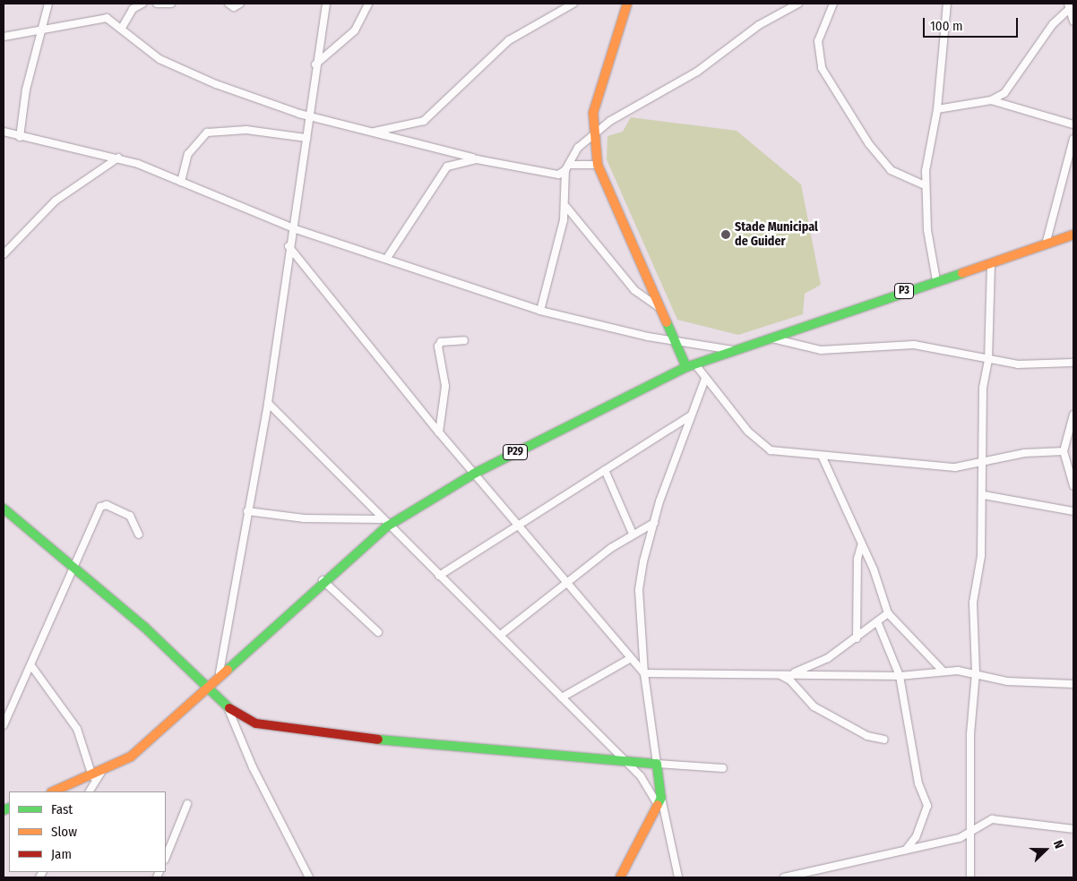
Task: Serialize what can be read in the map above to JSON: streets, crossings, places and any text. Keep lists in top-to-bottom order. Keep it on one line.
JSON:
{"streets":{"main road":["P3","P29"]},"crossings":[["P3","P29"]],"places":["Stade Municipal de Guider"],"legend":["Fast","Slow","Jam"],"scale_bar":"100 m","north":"right"}
